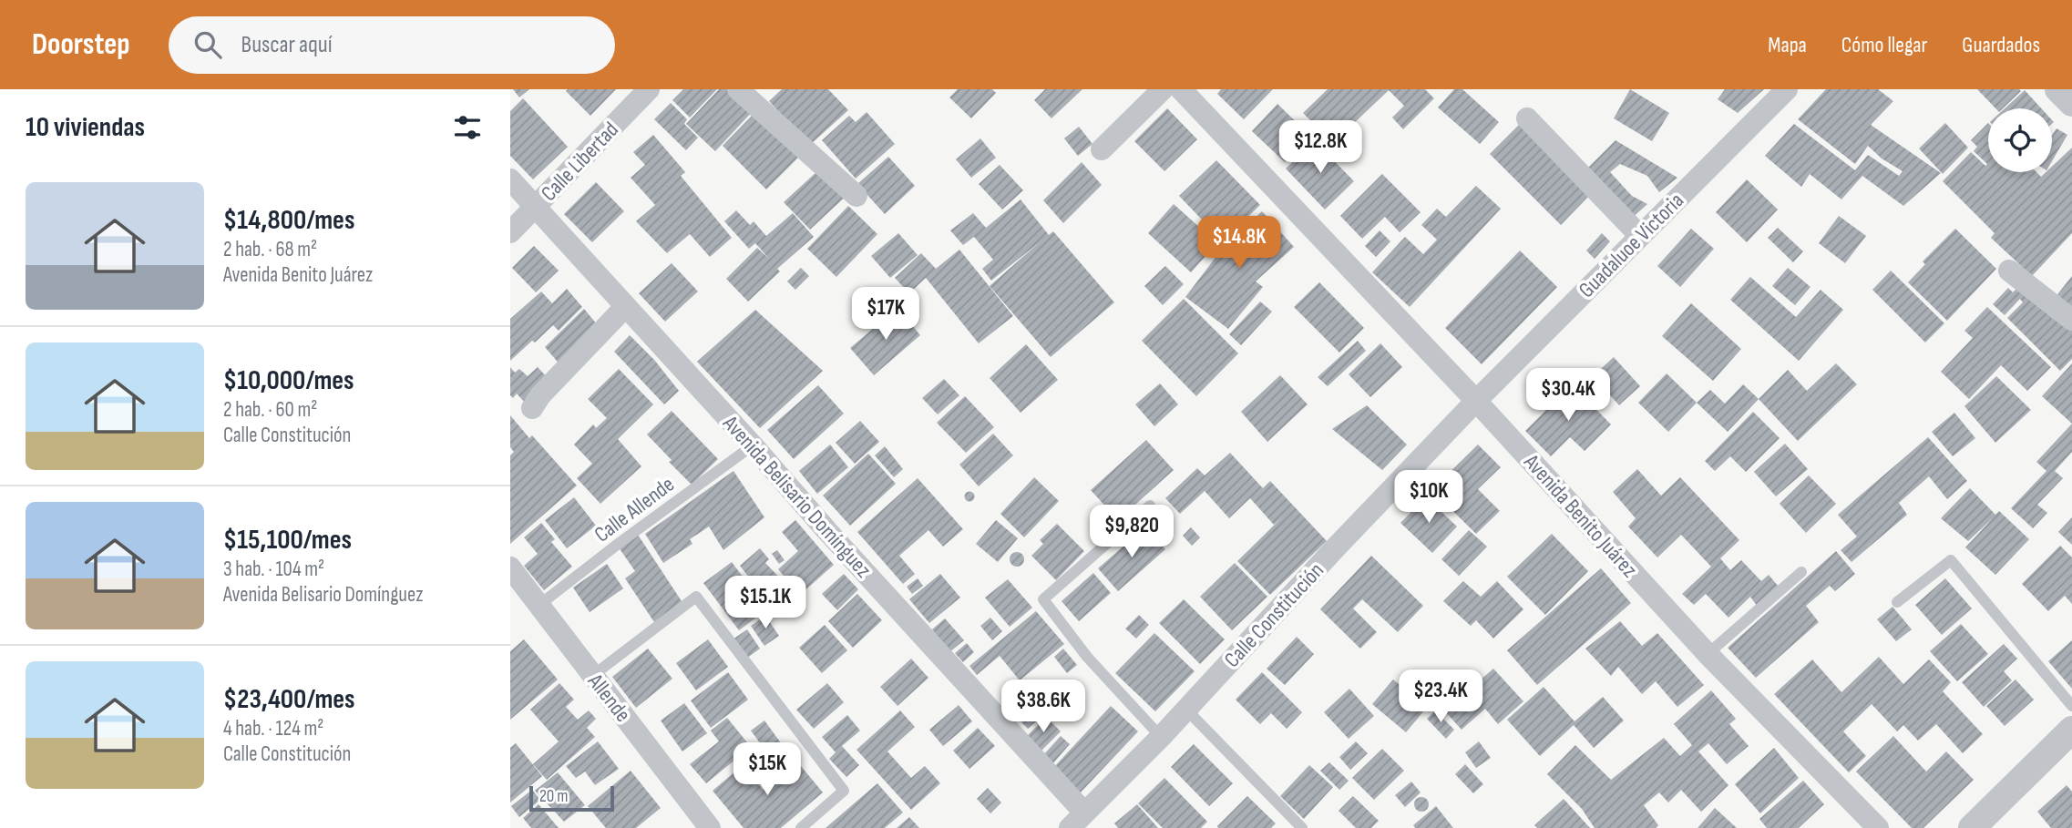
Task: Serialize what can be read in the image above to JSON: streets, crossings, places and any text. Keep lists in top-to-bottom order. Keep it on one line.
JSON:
{"streets":{"street":["Calle Libertad","Guadaluoe Victoria","Avenida Belisario Domínguez","Avenida Benito Juárez","Calle Constitución","Allende"],"lane":["Calle Allende"]},"crossings":[["Calle Libertad","Avenida Belisario Domínguez"],["Guadaluoe Victoria","Avenida Benito Juárez"],["Guadaluoe Victoria","Calle Constitución"],["Avenida Belisario Domínguez","Calle Allende"],["Avenida Belisario Domínguez","Calle Constitución"],["Calle Allende","Allende"],["Avenida Benito Juárez","Calle Constitución"]],"scale_bar":"20 m","page":{"header":"Doorstep","search":"Buscar aquí","nav":["Mapa","Cómo llegar","Guardados"],"heading":"10 viviendas","price":["$12.8K","$14.8K","$17K","$30.4K","$10K","$9,820","$15.1K","$23.4K","$38.6K","$15K"],"list":[{"name":"$14,800/mes","note":"2 hab. · 68 m² · Avenida Benito Juárez"},{"name":"$10,000/mes","note":"2 hab. · 60 m² · Calle Constitución"},{"name":"$15,100/mes","note":"3 hab. · 104 m² · Avenida Belisario Domínguez"},{"name":"$23,400/mes","note":"4 hab. · 124 m² · Calle Constitución"}],"scale":"20 m"}}
